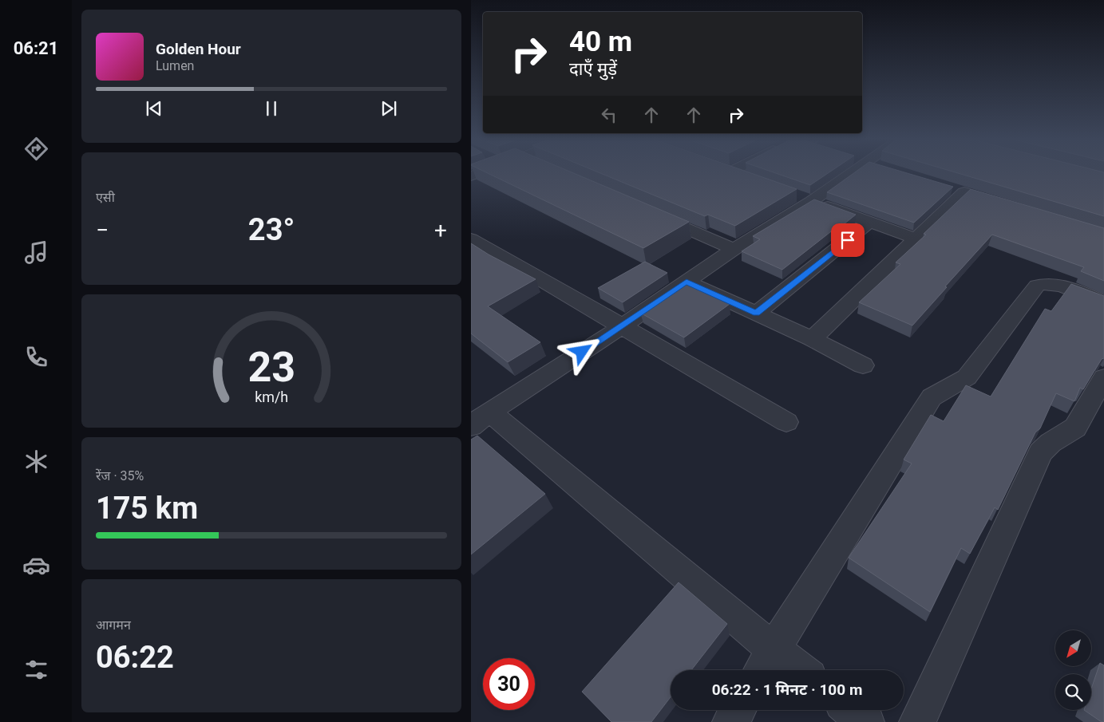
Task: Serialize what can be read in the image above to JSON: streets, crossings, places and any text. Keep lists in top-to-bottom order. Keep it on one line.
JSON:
{"north":"bottom left","page":{"tabs":"06:21","turn":["40 m","दाएँ मुड़ें"],"song":["Golden Hour","Lumen"],"tile":["एसी",["रेंज · 35%","175 km"],["आगमन","06:22"]],"heat":["−","23°","+"],"limit":"30","trip":"06:22 · 1 मिनट · 100 m","gauge":["23","km/h"]}}
